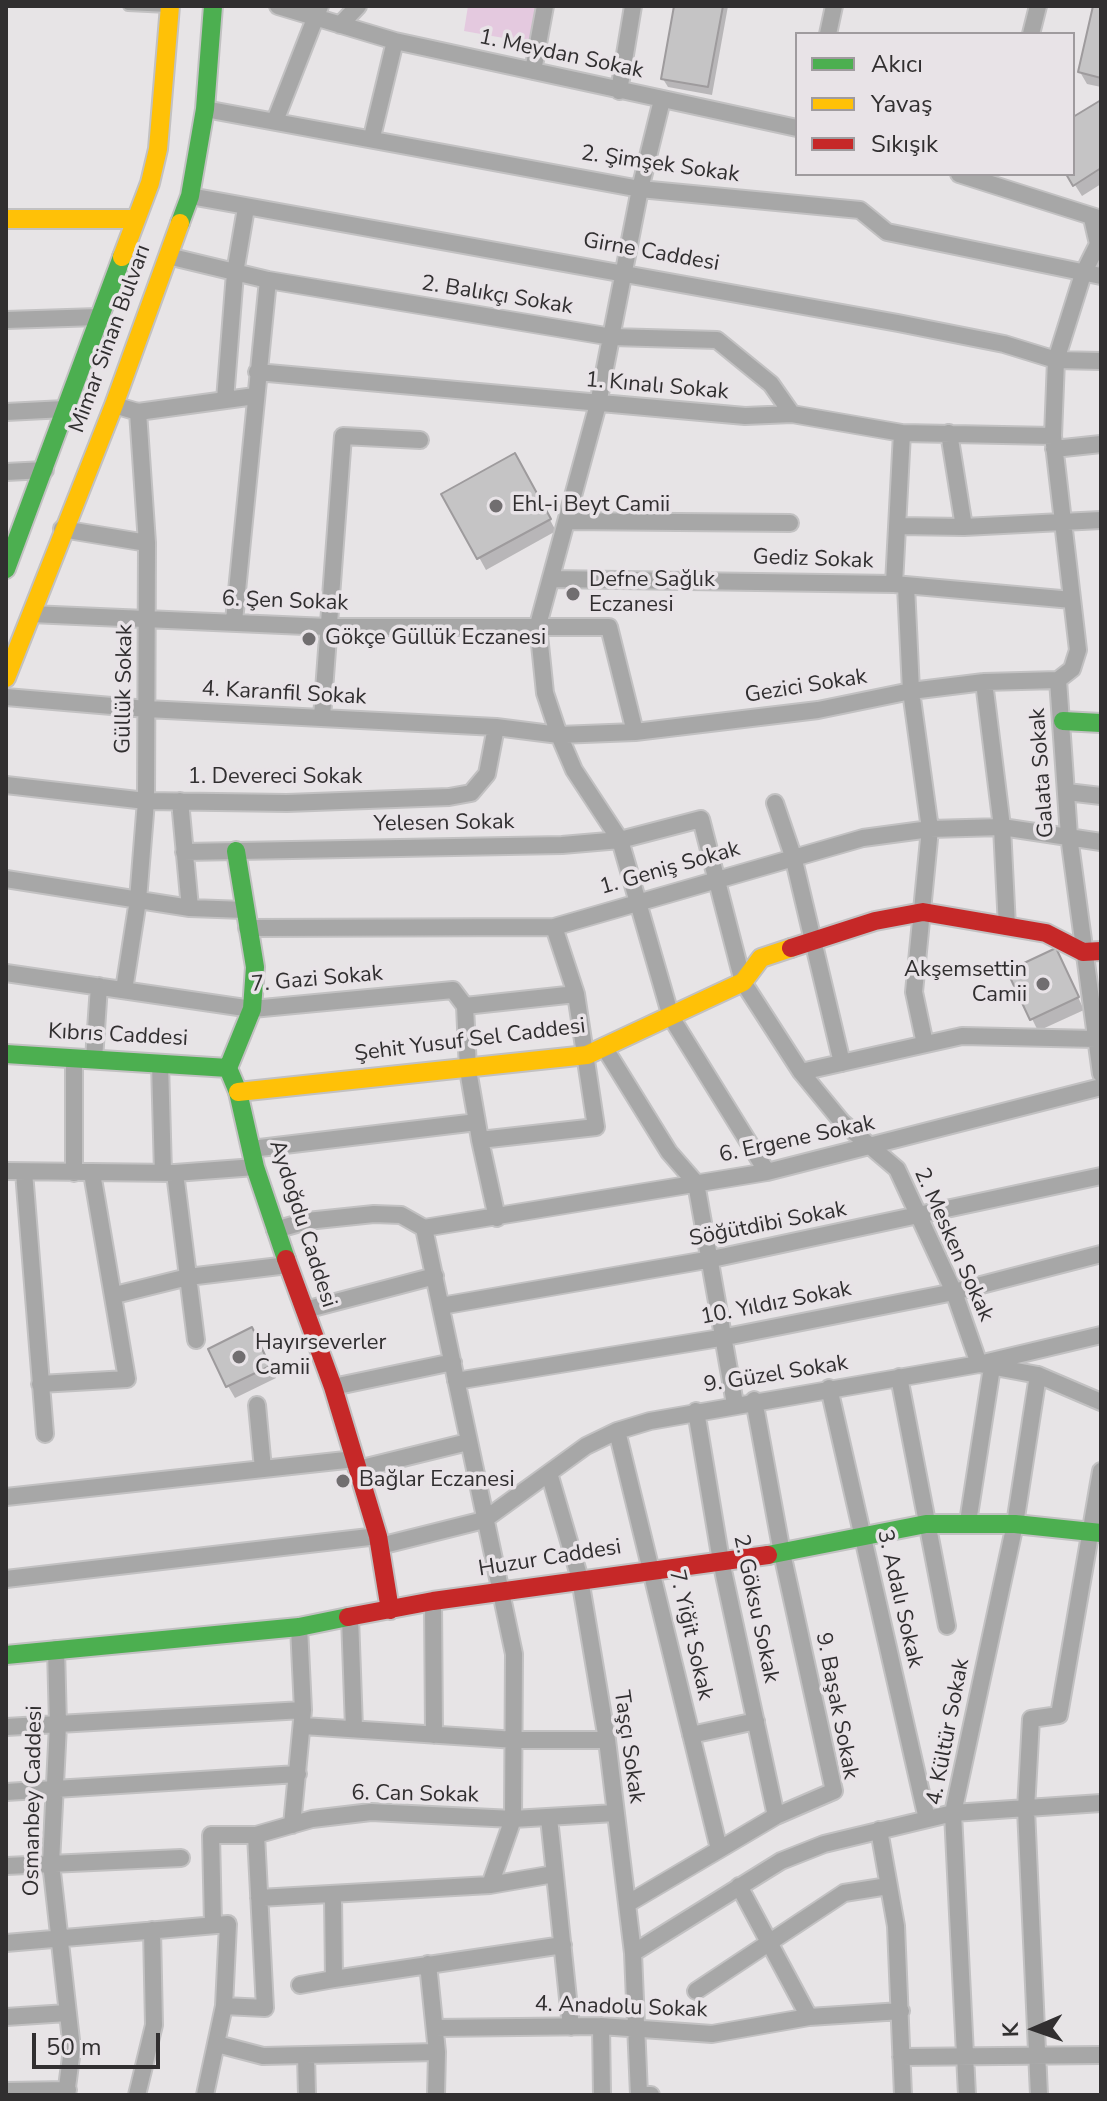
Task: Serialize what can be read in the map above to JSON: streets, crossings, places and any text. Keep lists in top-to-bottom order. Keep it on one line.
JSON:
{"streets":{"main road":["Mimar Sinan Bulvarı","Kıbrıs Caddesi","Şehit Yusuf Sel Caddesi","Aydoğdu Caddesi","Huzur Caddesi"],"street":["1. Meydan Sokak","2. Şimşek Sokak","Girne Caddesi","2. Balıkçı Sokak","1. Kınalı Sokak","Gediz Sokak","6. Şen Sokak","Gezici Sokak","Güllük Sokak","4. Karanfil Sokak","Galata Sokak","1. Devereci Sokak","Yelesen Sokak","1. Geniş Sokak","7. Gazi Sokak","6. Ergene Sokak","Söğütdibi Sokak","2. Mesken Sokak","10. Yıldız Sokak","9. Güzel Sokak","3. Adalı Sokak","2. Göksu Sokak","7. Yiğit Sokak","9. Başak Sokak","4. Kültür Sokak","Taşçı Sokak","6. Can Sokak","Osmanbey Caddesi","4. Anadolu Sokak"]},"crossings":[["2. Şimşek Sokak","Mimar Sinan Bulvarı"],["2. Şimşek Sokak","Galata Sokak"],["Girne Caddesi","Mimar Sinan Bulvarı"],["Girne Caddesi","Galata Sokak"],["2. Balıkçı Sokak","Mimar Sinan Bulvarı"],["2. Balıkçı Sokak","1. Kınalı Sokak"],["Mimar Sinan Bulvarı","6. Şen Sokak"],["1. Kınalı Sokak","Galata Sokak"],["Gediz Sokak","Galata Sokak"],["6. Şen Sokak","Gezici Sokak"],["6. Şen Sokak","Güllük Sokak"],["Gezici Sokak","4. Karanfil Sokak"],["Gezici Sokak","Galata Sokak"],["Güllük Sokak","4. Karanfil Sokak"],["Güllük Sokak","1. Devereci Sokak"],["Güllük Sokak","1. Geniş Sokak"],["Güllük Sokak","7. Gazi Sokak"],["4. Karanfil Sokak","1. Devereci Sokak"],["Galata Sokak","1. Geniş Sokak"],["Galata Sokak","Şehit Yusuf Sel Caddesi"],["Yelesen Sokak","2. Mesken Sokak"],["1. Geniş Sokak","2. Mesken Sokak"],["Kıbrıs Caddesi","Aydoğdu Caddesi"],["Şehit Yusuf Sel Caddesi","Aydoğdu Caddesi"],["Şehit Yusuf Sel Caddesi","2. Mesken Sokak"],["6. Ergene Sokak","Aydoğdu Caddesi"],["6. Ergene Sokak","2. Mesken Sokak"],["Aydoğdu Caddesi","Huzur Caddesi"],["Söğütdibi Sokak","2. Mesken Sokak"],["2. Mesken Sokak","10. Yıldız Sokak"],["2. Mesken Sokak","9. Güzel Sokak"],["9. Güzel Sokak","3. Adalı Sokak"],["9. Güzel Sokak","2. Göksu Sokak"],["9. Güzel Sokak","7. Yiğit Sokak"],["9. Güzel Sokak","9. Başak Sokak"],["9. Güzel Sokak","Taşçı Sokak"],["Huzur Caddesi","3. Adalı Sokak"],["Huzur Caddesi","2. Göksu Sokak"],["Huzur Caddesi","7. Yiğit Sokak"],["Huzur Caddesi","9. Başak Sokak"],["Huzur Caddesi","4. Kültür Sokak"],["Huzur Caddesi","Taşçı Sokak"],["Huzur Caddesi","Osmanbey Caddesi"],["2. Göksu Sokak","9. Başak Sokak"],["7. Yiğit Sokak","9. Başak Sokak"],["9. Başak Sokak","Taşçı Sokak"],["Taşçı Sokak","6. Can Sokak"],["Taşçı Sokak","4. Anadolu Sokak"]],"places":["Ehl-i Beyt Camii","Defne Sağlık Eczanesi","Gökçe Güllük Eczanesi","Akşemsettin Camii","Hayırseverler Camii","Bağlar Eczanesi"],"legend":["Akıcı","Yavaş","Sıkışık"],"scale_bar":"50 m","north":"left"}
